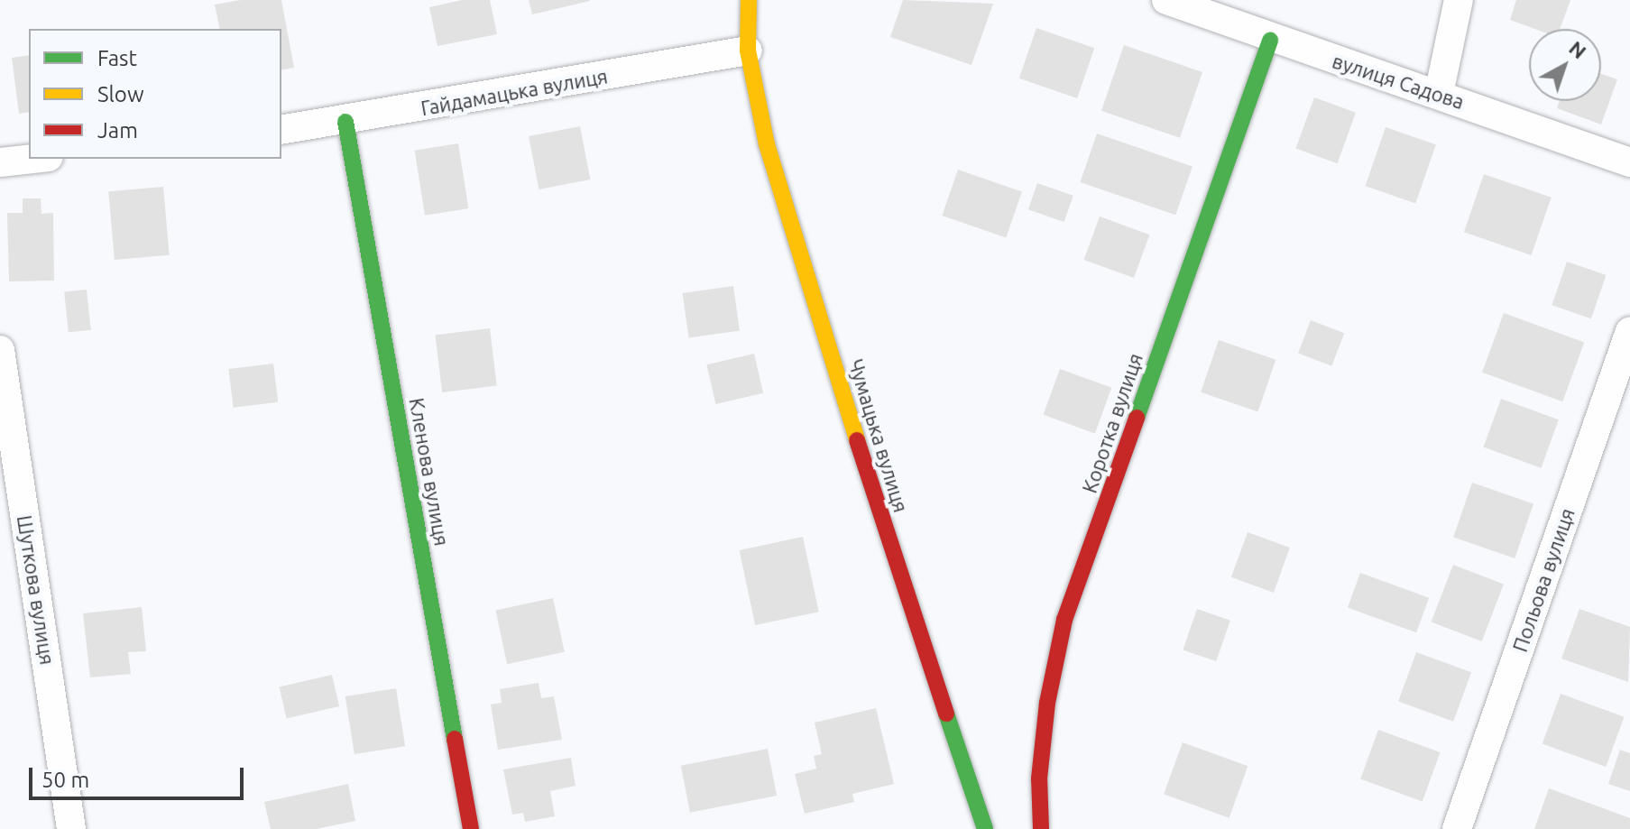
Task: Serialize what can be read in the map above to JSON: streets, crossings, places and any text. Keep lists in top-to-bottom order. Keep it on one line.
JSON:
{"streets":{"street":["вулиця Садова","Гайдамацька вулиця","Коротка вулиця","Чумацька вулиця","Кленова вулиця","Польова вулиця","Шуткова вулиця"]},"crossings":[["вулиця Садова","Коротка вулиця"],["Гайдамацька вулиця","Чумацька вулиця"],["Гайдамацька вулиця","Кленова вулиця"]],"legend":["Fast","Slow","Jam"],"scale_bar":"50 m","north":"top right"}
